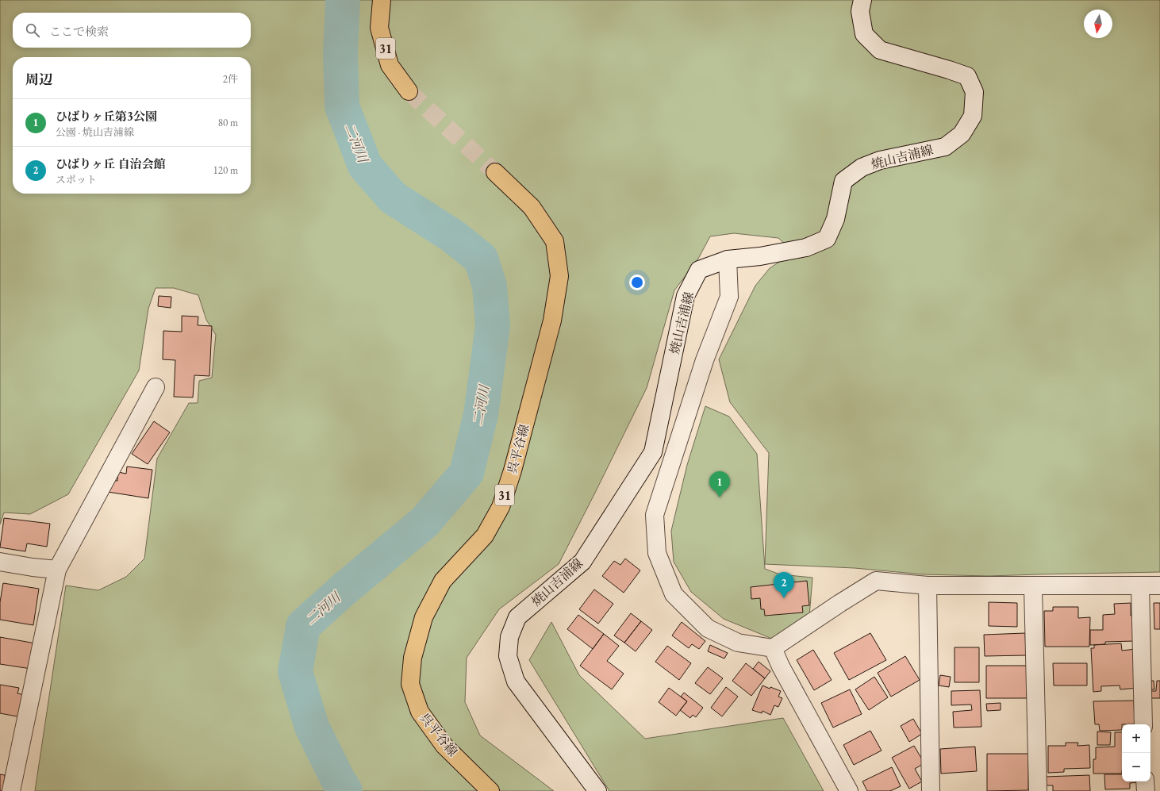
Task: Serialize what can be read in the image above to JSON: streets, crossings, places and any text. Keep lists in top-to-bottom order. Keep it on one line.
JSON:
{"streets":{"main road":["31","呉平谷線"],"street":["焼山吉浦線"]},"water":["二河川"],"north":"bottom","page":{"search":"ここで検索","heading":["周辺","2件"],"list":[{"mark":"1","name":"ひばりヶ丘第3公園","note":"公園 · 焼山吉浦線","value":"80 m"},{"mark":"2","name":"ひばりヶ丘 自治会館","note":"スポット","value":"120 m"}],"pins":["1","2"],"map_buttons":["+","−"]}}
